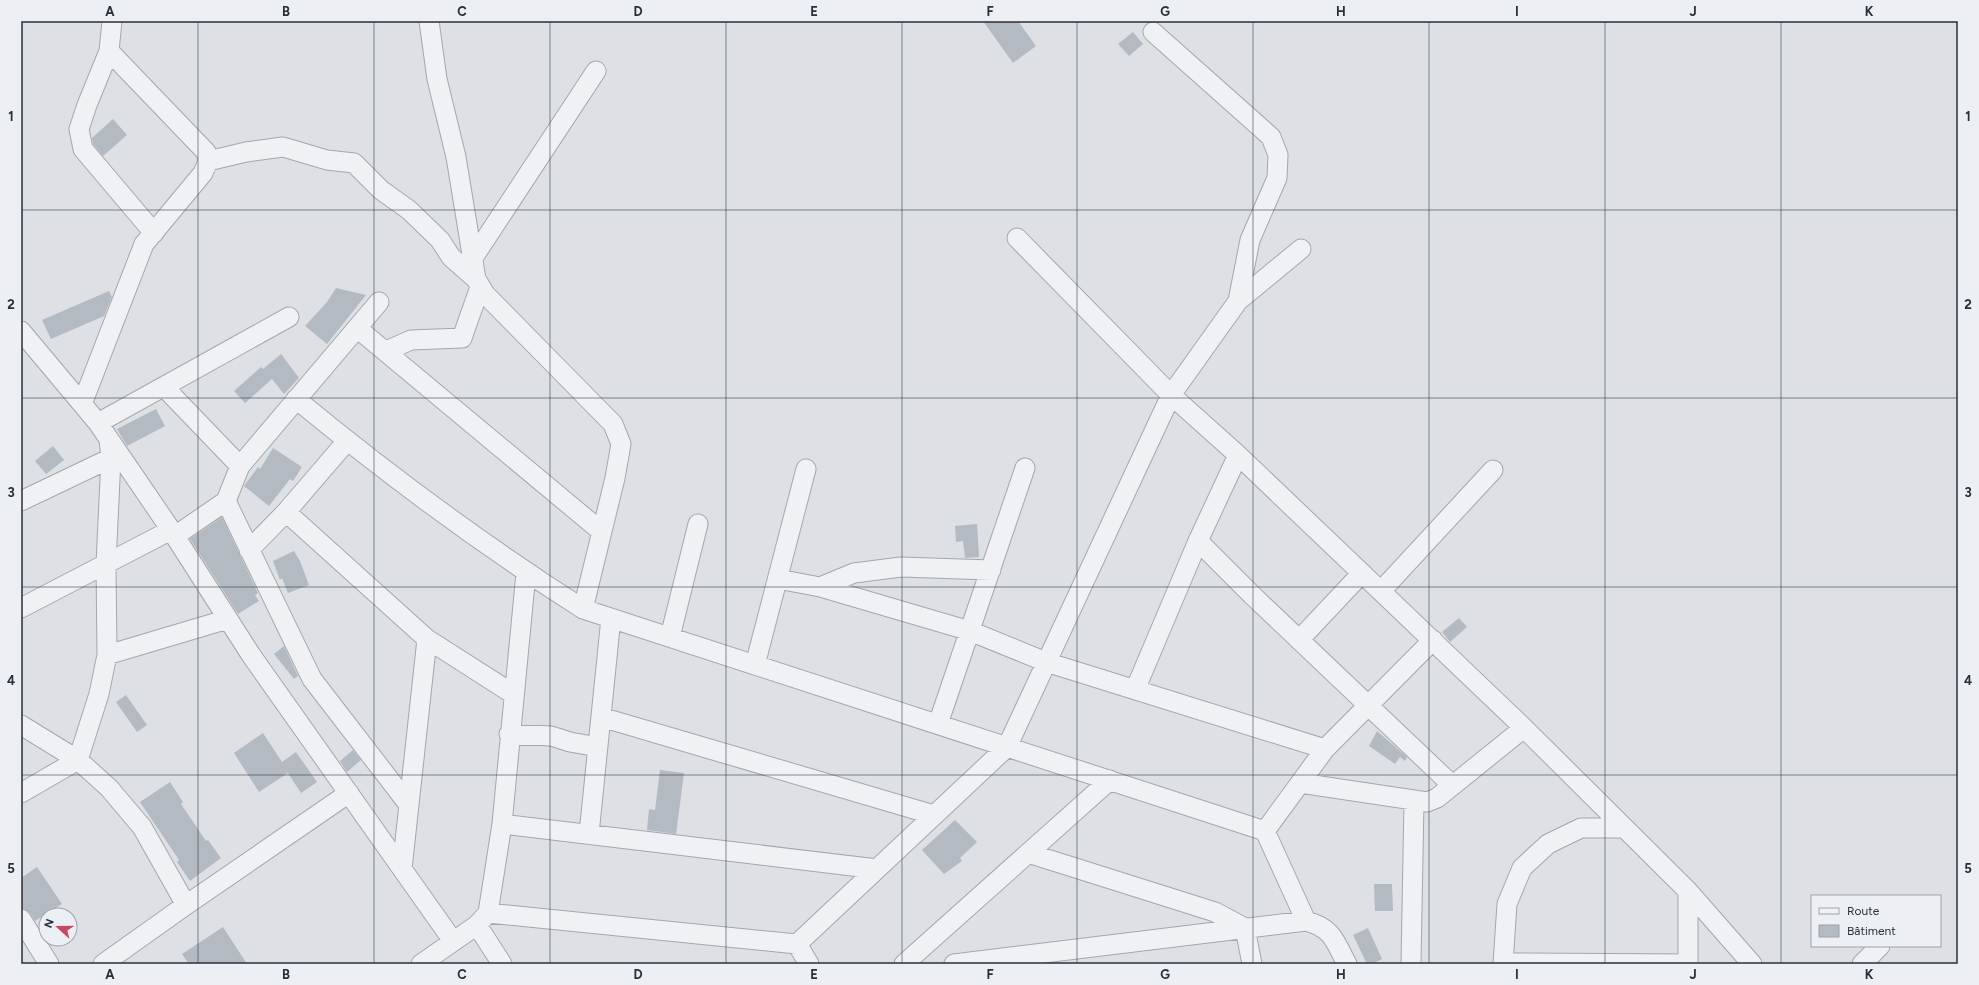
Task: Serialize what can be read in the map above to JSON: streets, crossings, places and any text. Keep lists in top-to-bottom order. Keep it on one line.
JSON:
{"legend":["Route","Bâtiment"],"north":"left","grid":{"columns":["A","B","C","D","E","F","G","H","I","J","K"],"rows":["1","2","3","4","5"]}}
